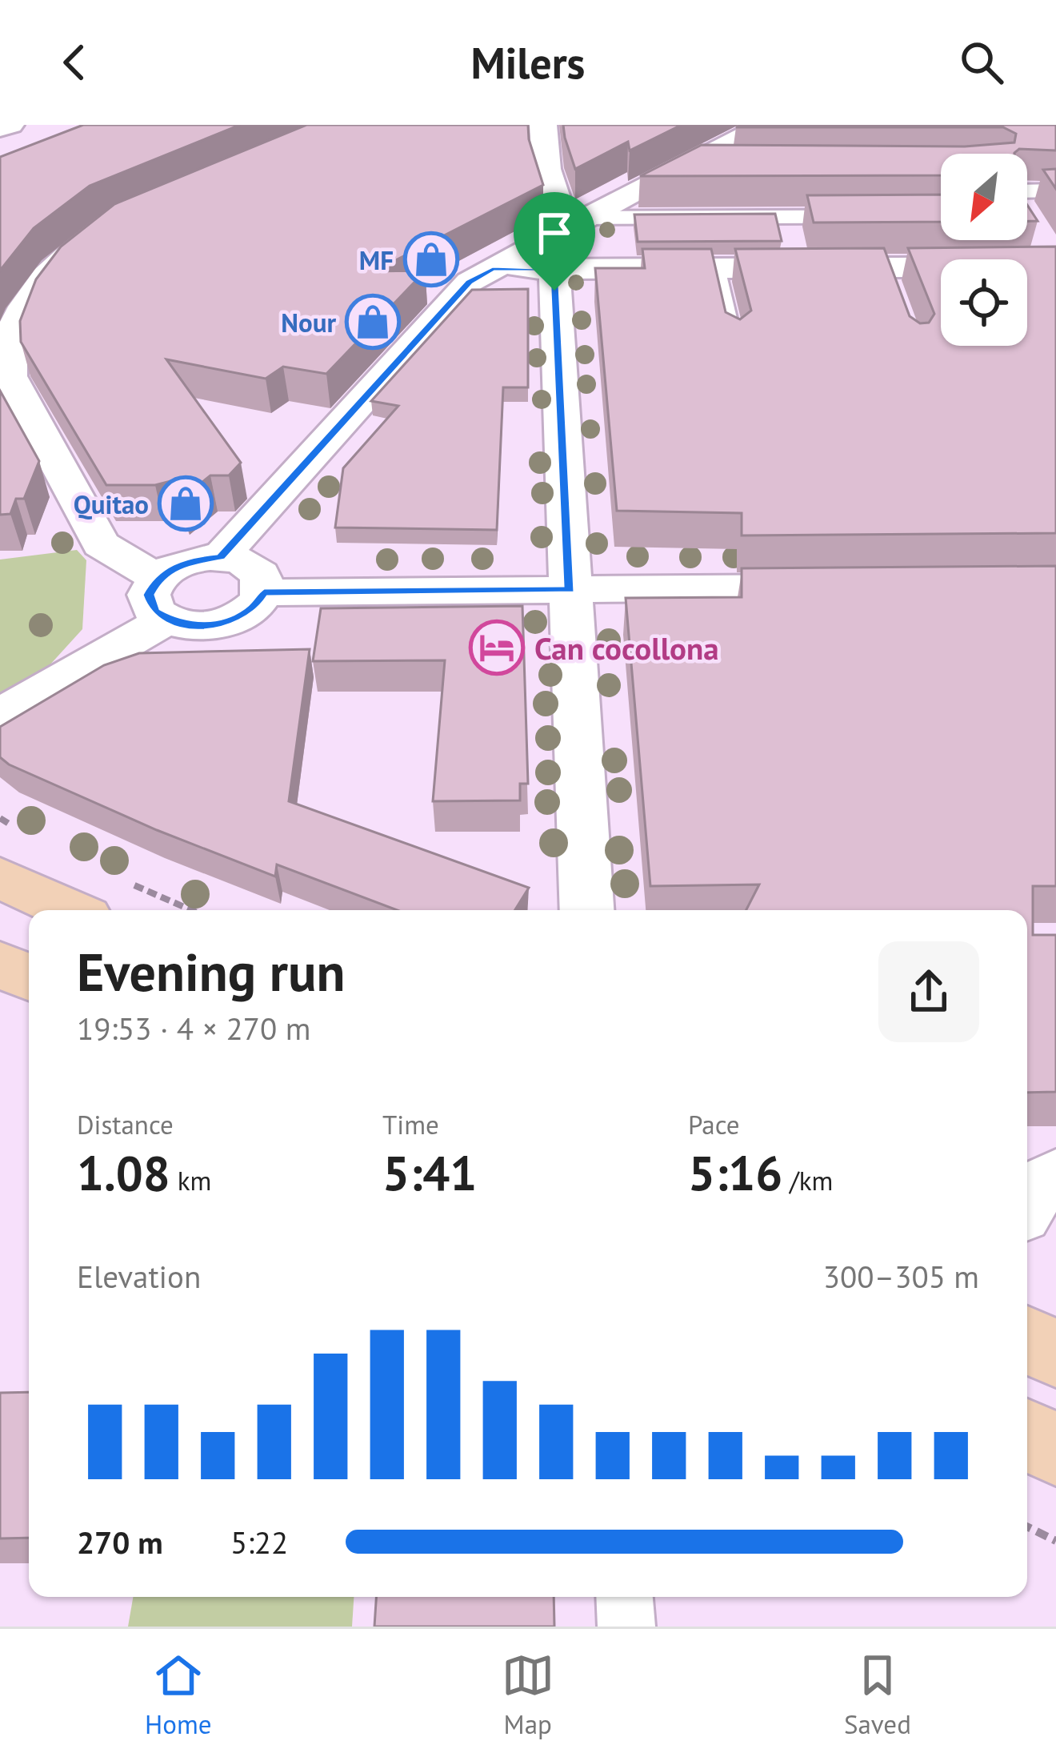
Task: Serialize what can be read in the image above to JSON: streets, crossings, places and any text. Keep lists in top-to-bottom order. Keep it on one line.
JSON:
{"places":{"shop":["MF","Nour","Quitao"],"hotel":["Can cocollona"]},"north":"bottom left","page":{"header":"Milers","heading":["Evening run","19:53 · 4 × 270 m"],"stats":[["Distance","1.08 km"],["Time","5:41"],["Pace","5:16 /km"]],"chart":["Elevation","300–305 m"],"list":[{"name":"270 m","note":"5:22"}],"tabs":["Home","Map","Saved"]}}
